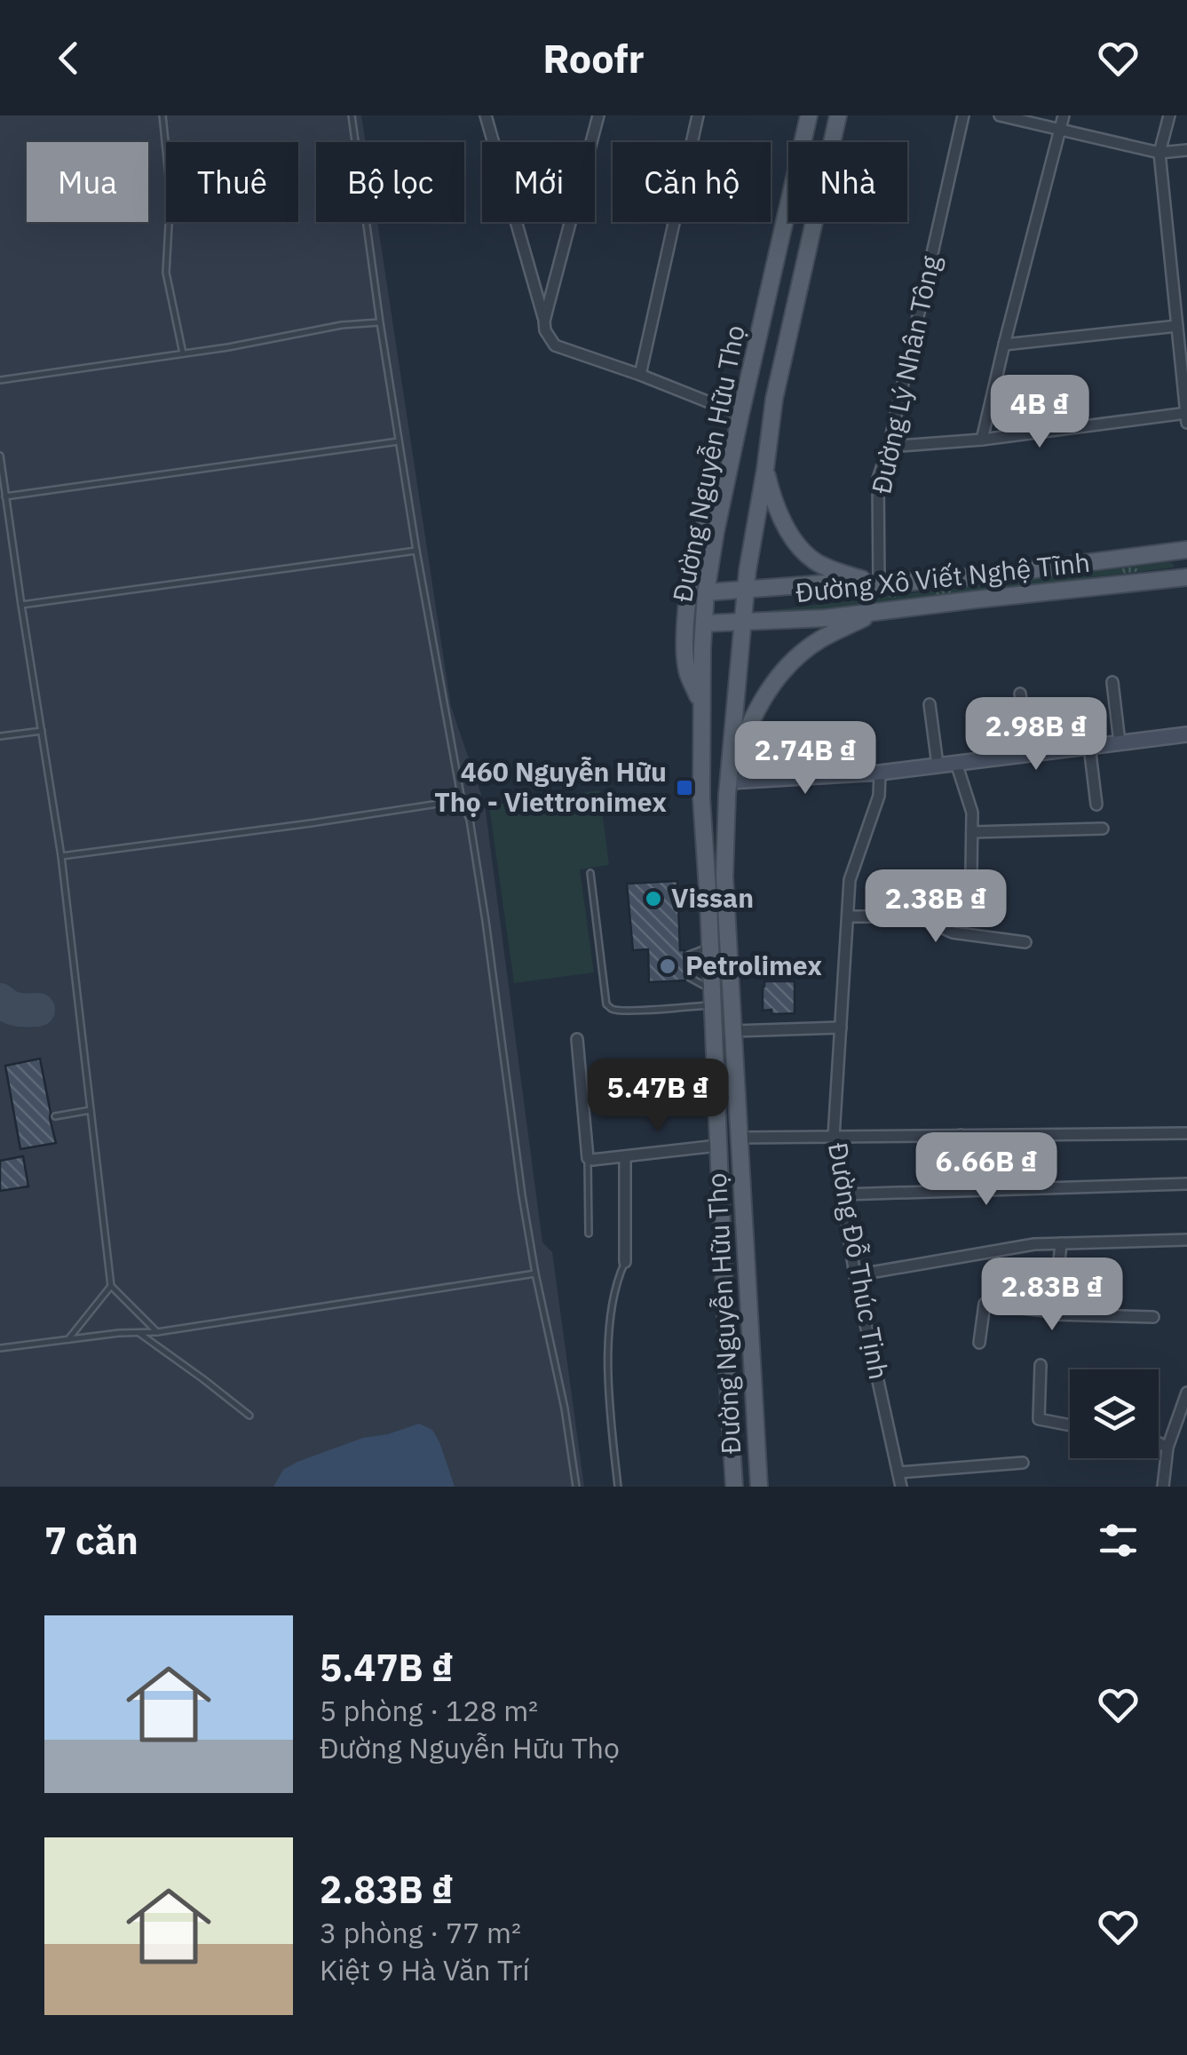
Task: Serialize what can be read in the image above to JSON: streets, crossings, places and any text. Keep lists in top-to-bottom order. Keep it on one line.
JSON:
{"streets":{"main road":["Đường Nguyễn Hữu Thọ","Đường Xô Viết Nghệ Tĩnh"],"street":["Đường Lý Nhân Tông","Đường Đỗ Thúc Tịnh"]},"crossings":[["Đường Lý Nhân Tông","Đường Xô Viết Nghệ Tĩnh"],["Đường Nguyễn Hữu Thọ","Đường Xô Viết Nghệ Tĩnh"]],"places":{"transit":["460 Nguyễn Hữu Thọ - Viettronimex"],"other":["Vissan","Petrolimex"]},"page":{"header":"Roofr","chip":["Mua","Thuê","Bộ lọc","Mới","Căn hộ","Nhà"],"price":["4B ₫","2.98B ₫","2.74B ₫","2.38B ₫","5.47B ₫","6.66B ₫","2.83B ₫"],"heading":"7 căn","list":[{"name":"5.47B ₫","note":"5 phòng · 128 m² · Đường Nguyễn Hữu Thọ"},{"name":"2.83B ₫","note":"3 phòng · 77 m² · Kiệt 9 Hà Văn Trí"}]}}
